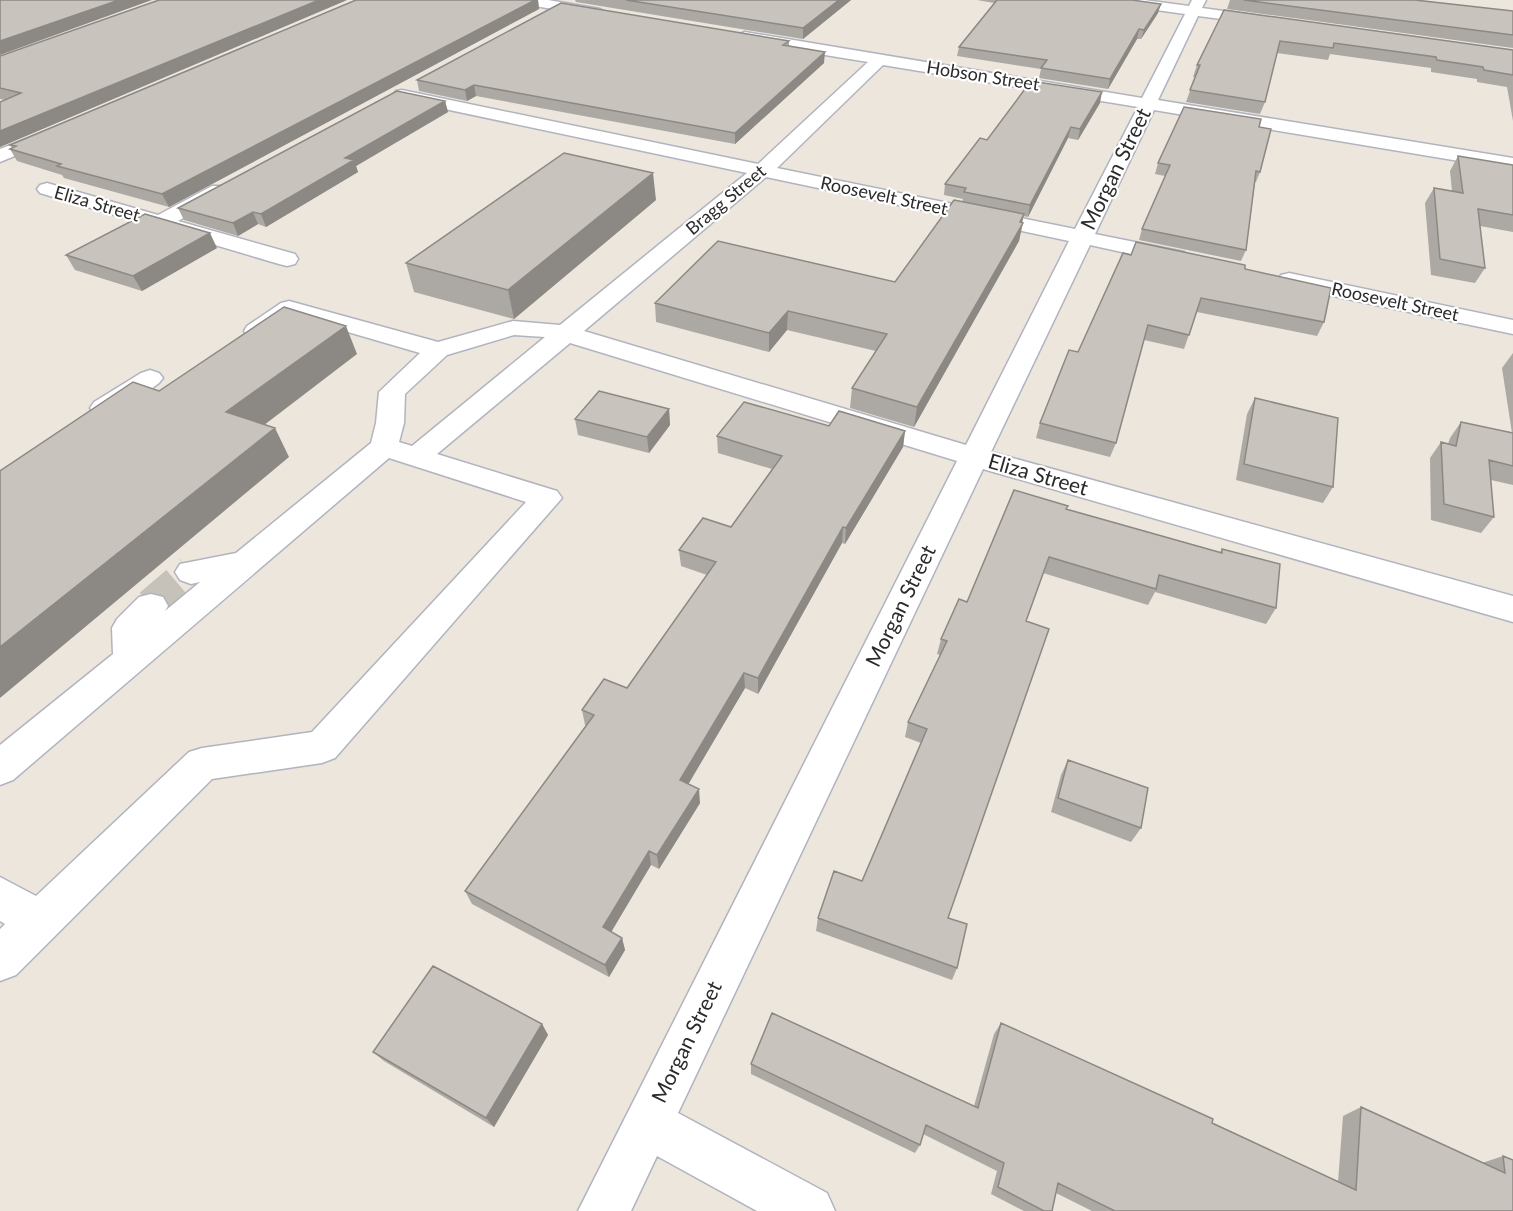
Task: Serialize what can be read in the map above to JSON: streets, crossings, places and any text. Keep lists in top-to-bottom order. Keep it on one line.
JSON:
{"streets":{"street":["Hobson Street","Morgan Street","Roosevelt Street","Bragg Street","Eliza Street"]},"crossings":[["Hobson Street","Morgan Street"],["Hobson Street","Bragg Street"],["Morgan Street","Roosevelt Street"],["Morgan Street","Eliza Street"],["Roosevelt Street","Bragg Street"],["Bragg Street","Eliza Street"]]}
